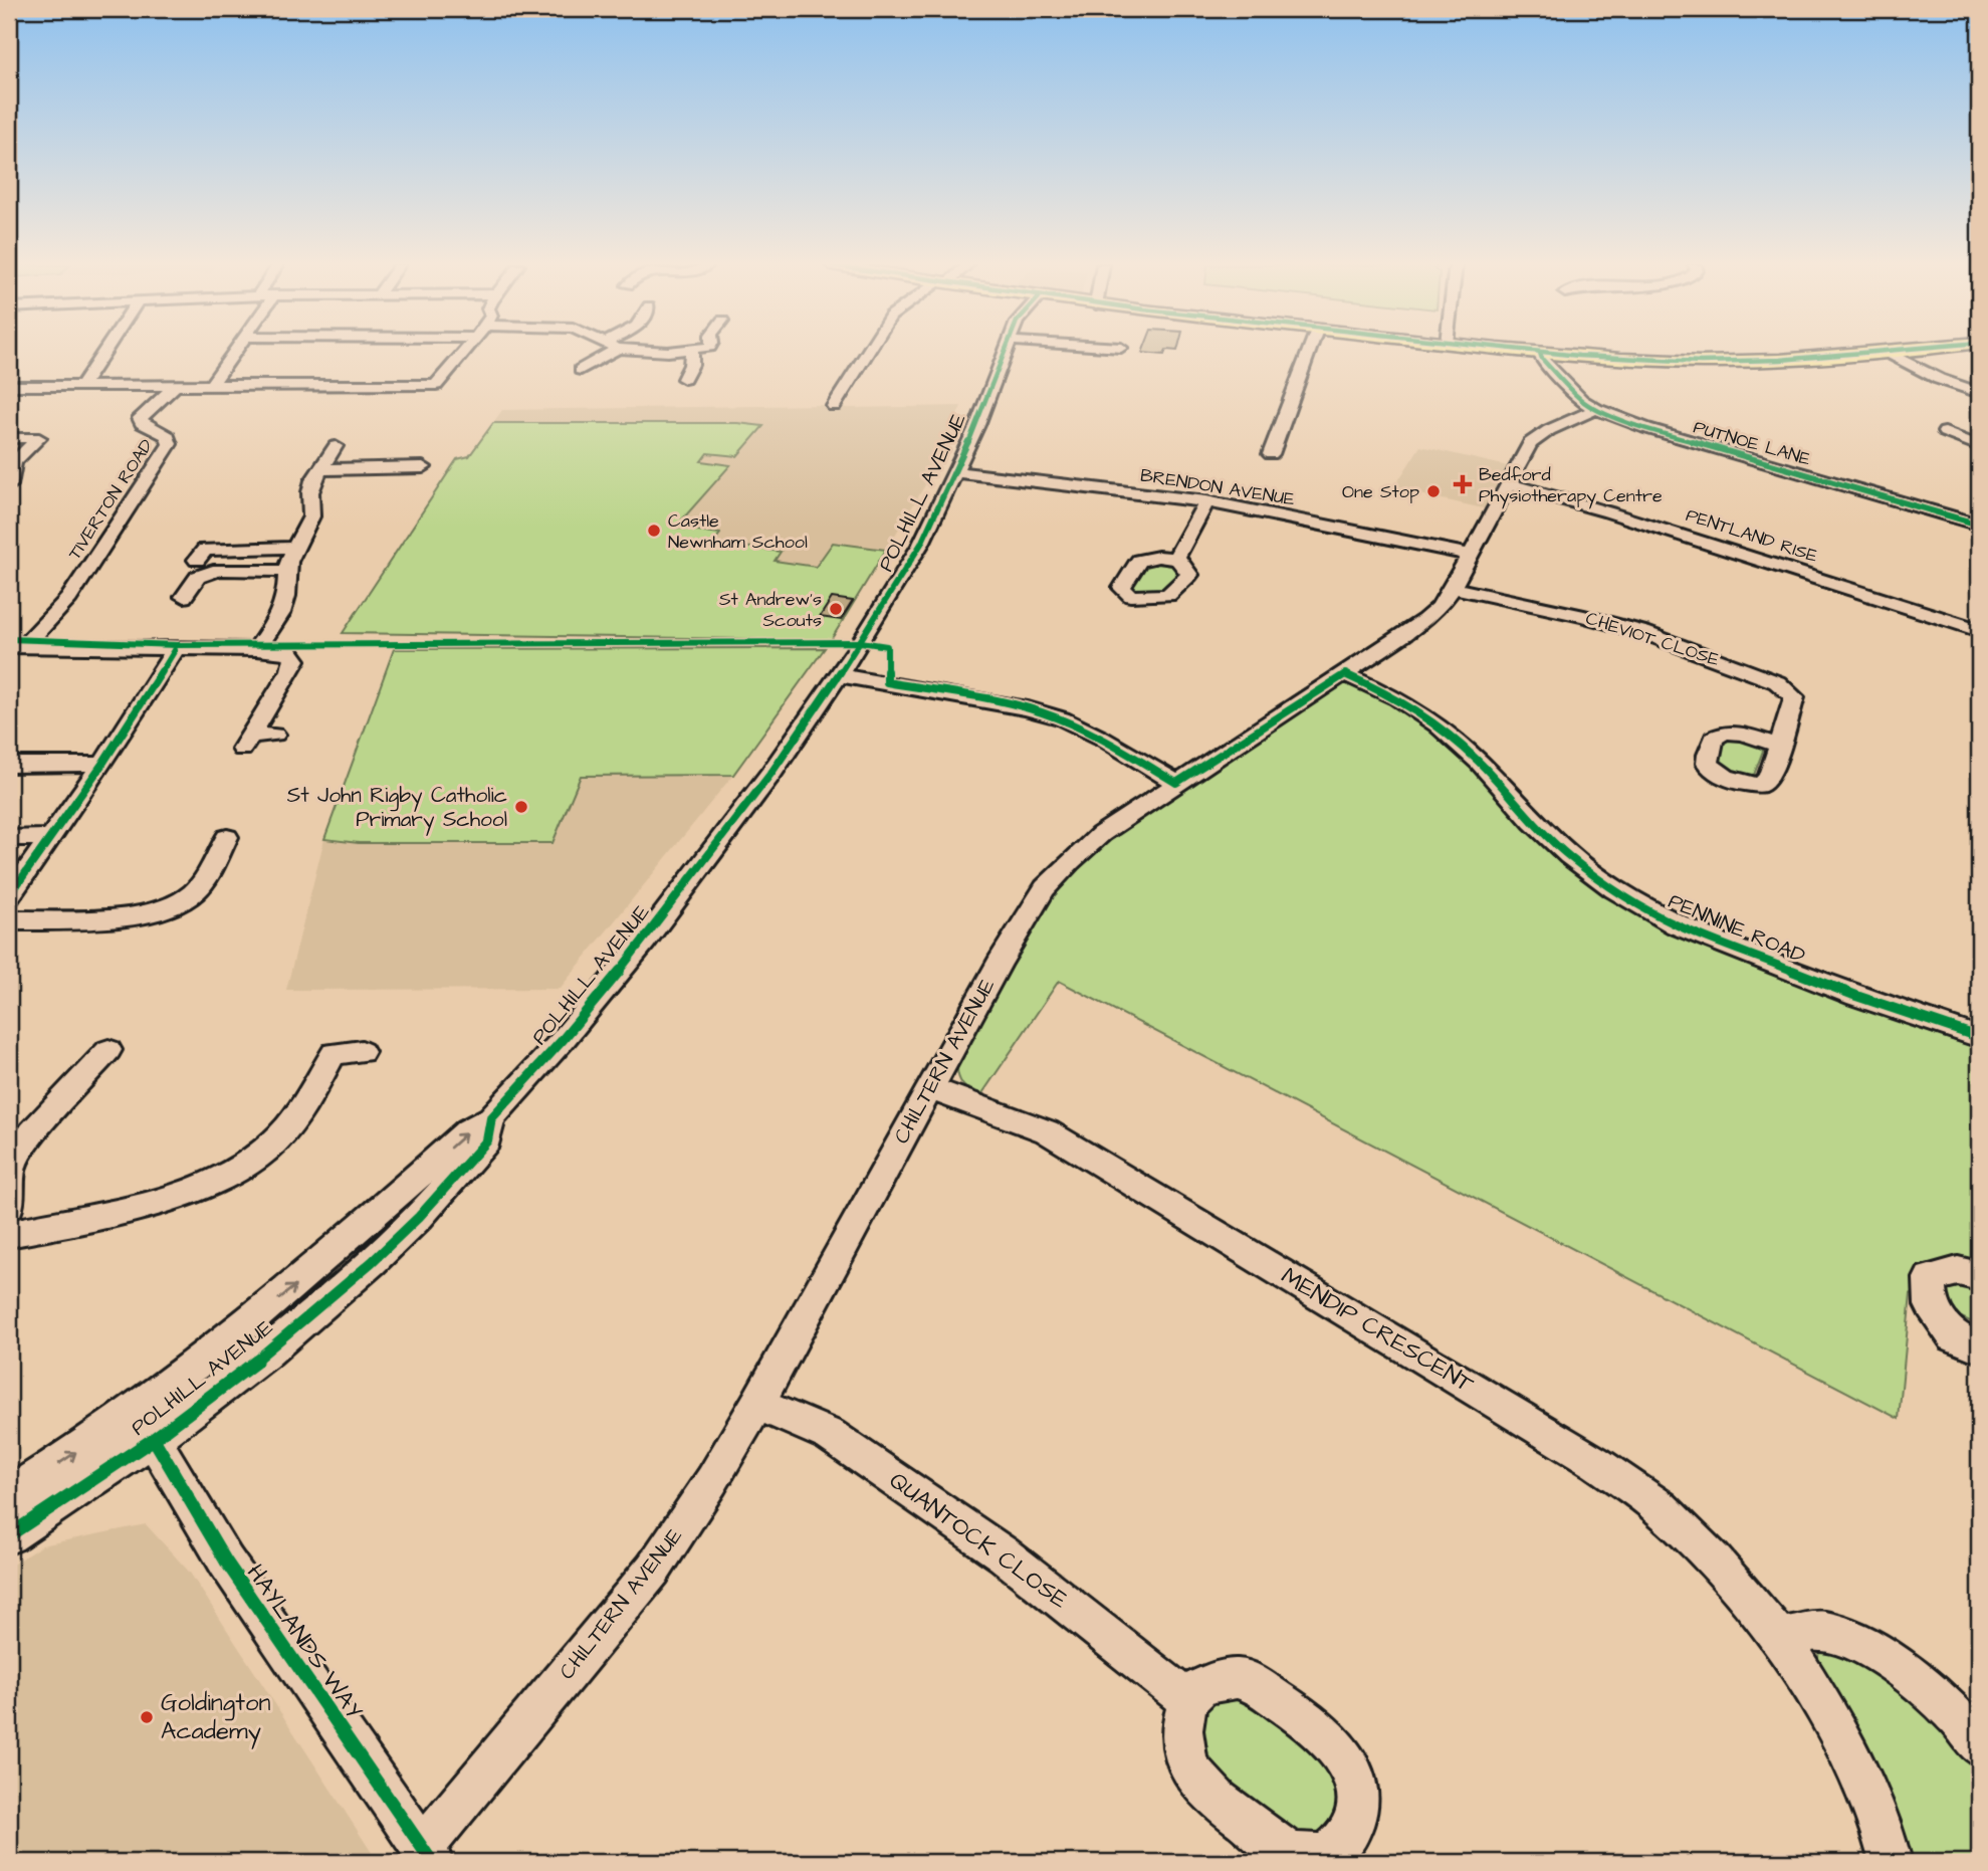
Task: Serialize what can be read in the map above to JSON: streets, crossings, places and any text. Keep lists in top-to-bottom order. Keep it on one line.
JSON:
{"streets":{"street":["PUTNOE LANE","BRENDON AVENUE","POLHILL AVENUE","TIVERTON ROAD","PENTLAND RISE","CHEVIOT CLOSE","PENNINE ROAD","CHILTERN AVENUE","MENDIP CRESCENT","QUANTOCK CLOSE","HAYLANDS WAY"]},"crossings":[["PUTNOE LANE","CHILTERN AVENUE"],["BRENDON AVENUE","POLHILL AVENUE"],["BRENDON AVENUE","CHILTERN AVENUE"],["POLHILL AVENUE","HAYLANDS WAY"],["PENTLAND RISE","CHILTERN AVENUE"],["CHEVIOT CLOSE","CHILTERN AVENUE"],["PENNINE ROAD","CHILTERN AVENUE"],["CHILTERN AVENUE","MENDIP CRESCENT"],["CHILTERN AVENUE","QUANTOCK CLOSE"],["CHILTERN AVENUE","HAYLANDS WAY"]],"places":{"health":["Bedford Physiotherapy Centre"],"other":["One Stop","Castle Newnham School","St Andrew's Scouts","St John Rigby Catholic Primary School","Goldington Academy"]}}
